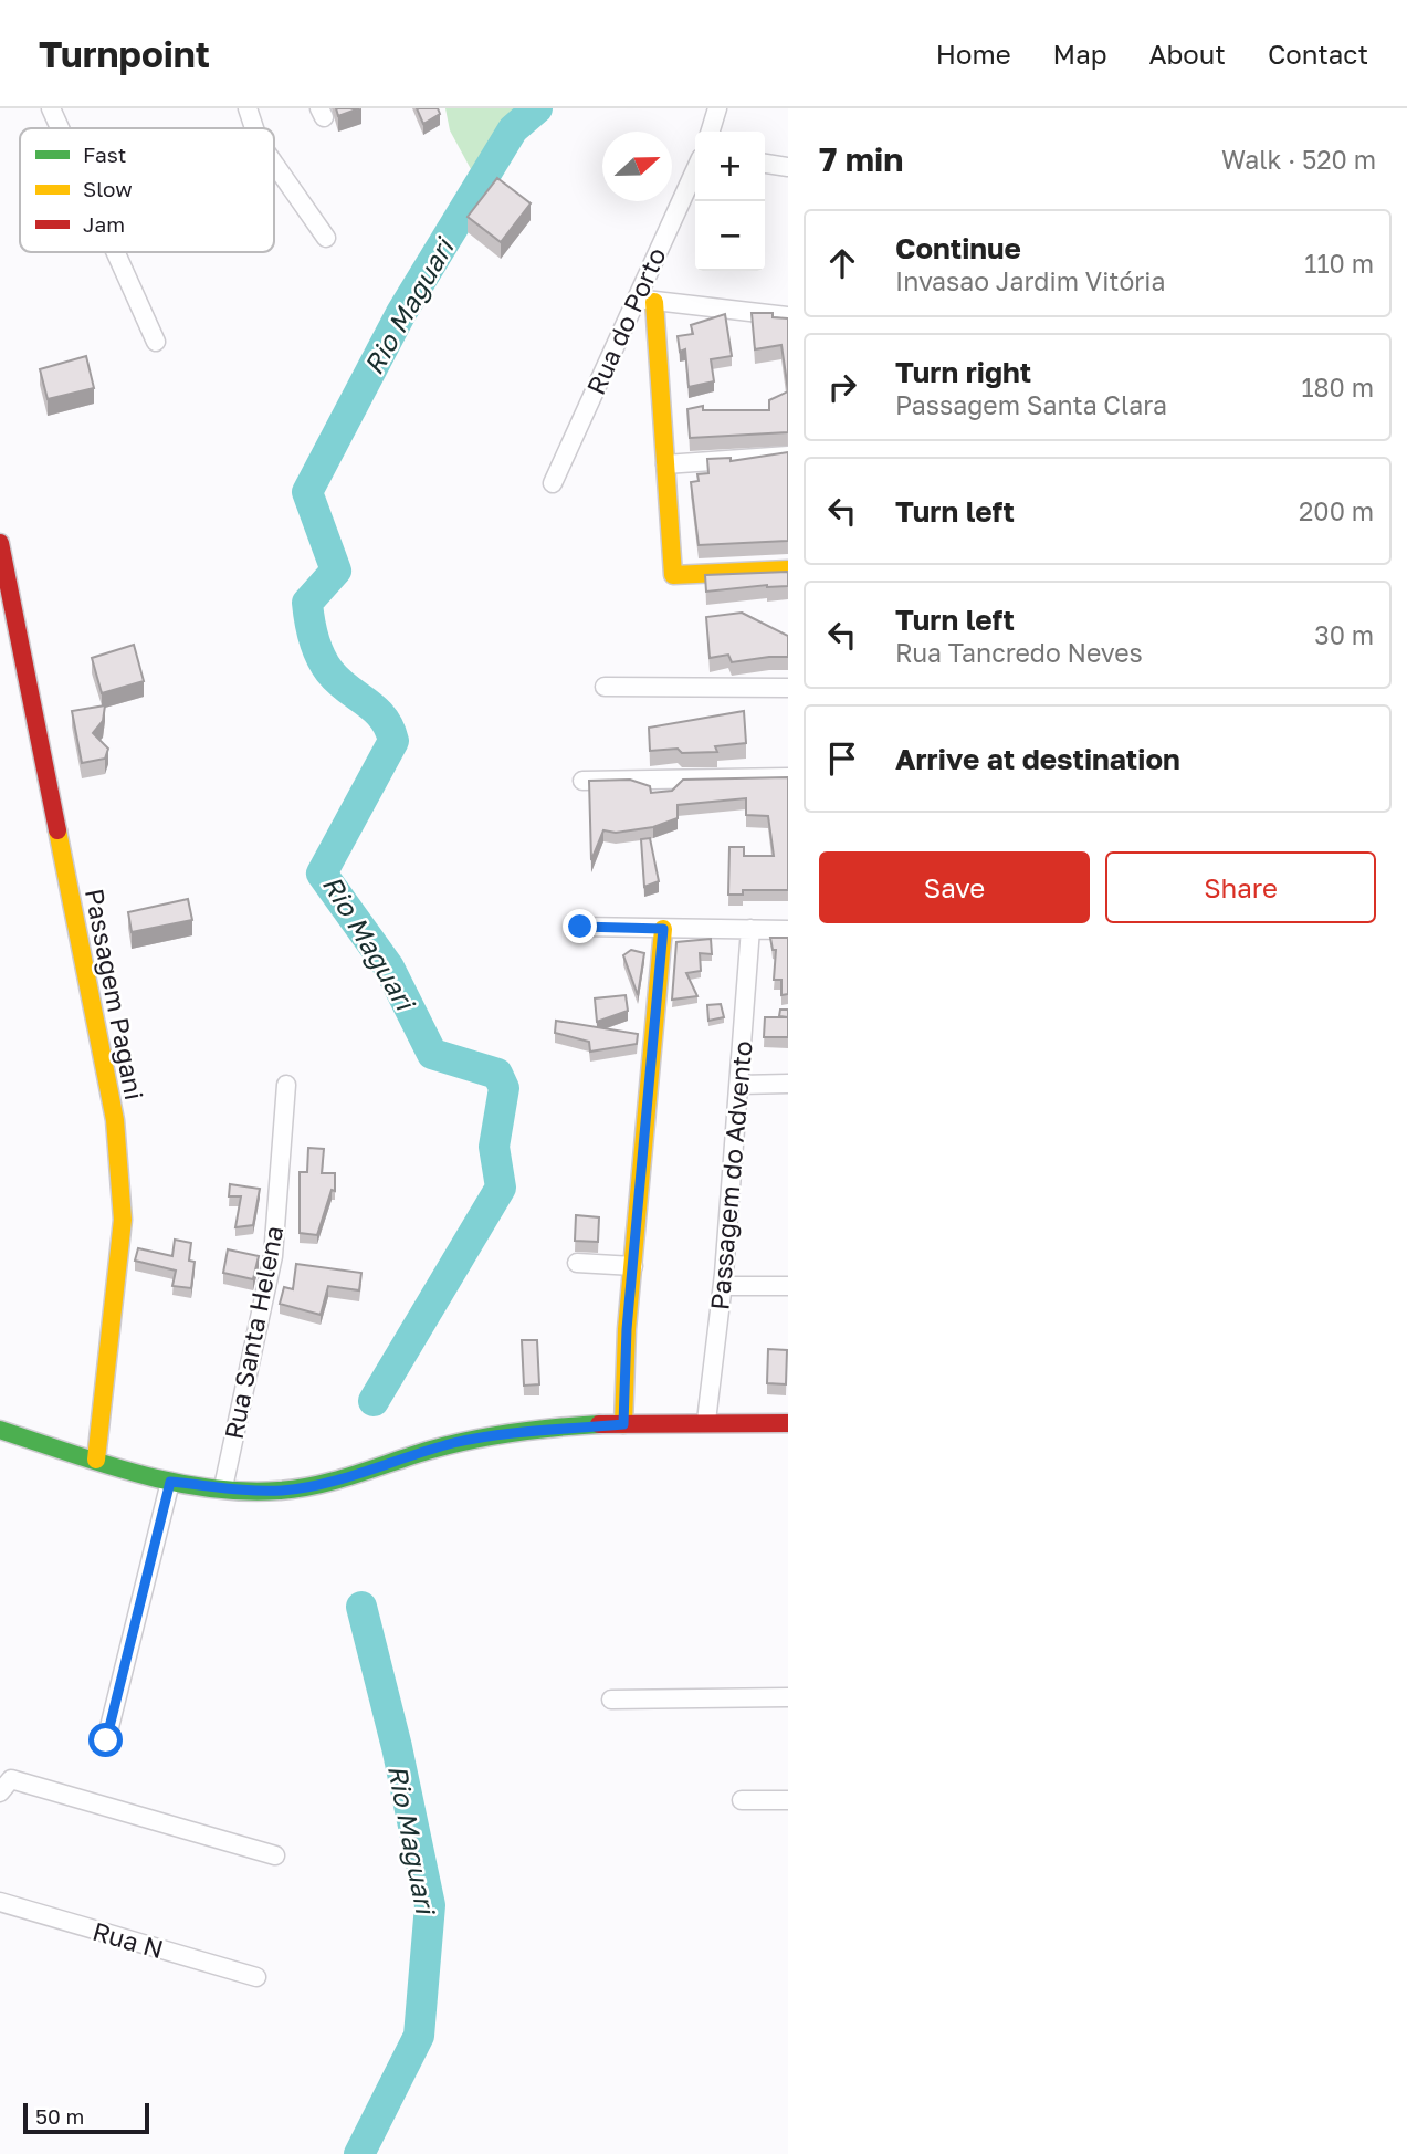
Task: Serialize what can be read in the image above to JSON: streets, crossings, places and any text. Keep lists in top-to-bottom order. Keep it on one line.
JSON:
{"streets":{"street":["Rua do Porto","Passagem Pagani","Passagem do Advento","Rua Santa Helena","Rua N"]},"water":["Rio Maguari"],"legend":["Fast","Slow","Jam"],"scale_bar":"50 m","north":"right","page":{"header":"Turnpoint","nav":["Home","Map","About","Contact"],"heading":["7 min","Walk · 520 m"],"map_buttons":["+","−"],"list":[["Continue","Invasao Jardim Vitória","110 m"],["Turn right","Passagem Santa Clara","180 m"],["Turn left","200 m"],["Turn left","Rua Tancredo Neves","30 m"],"Arrive at destination"],"buttons":["Save","Share"],"scale":"50 m"}}
